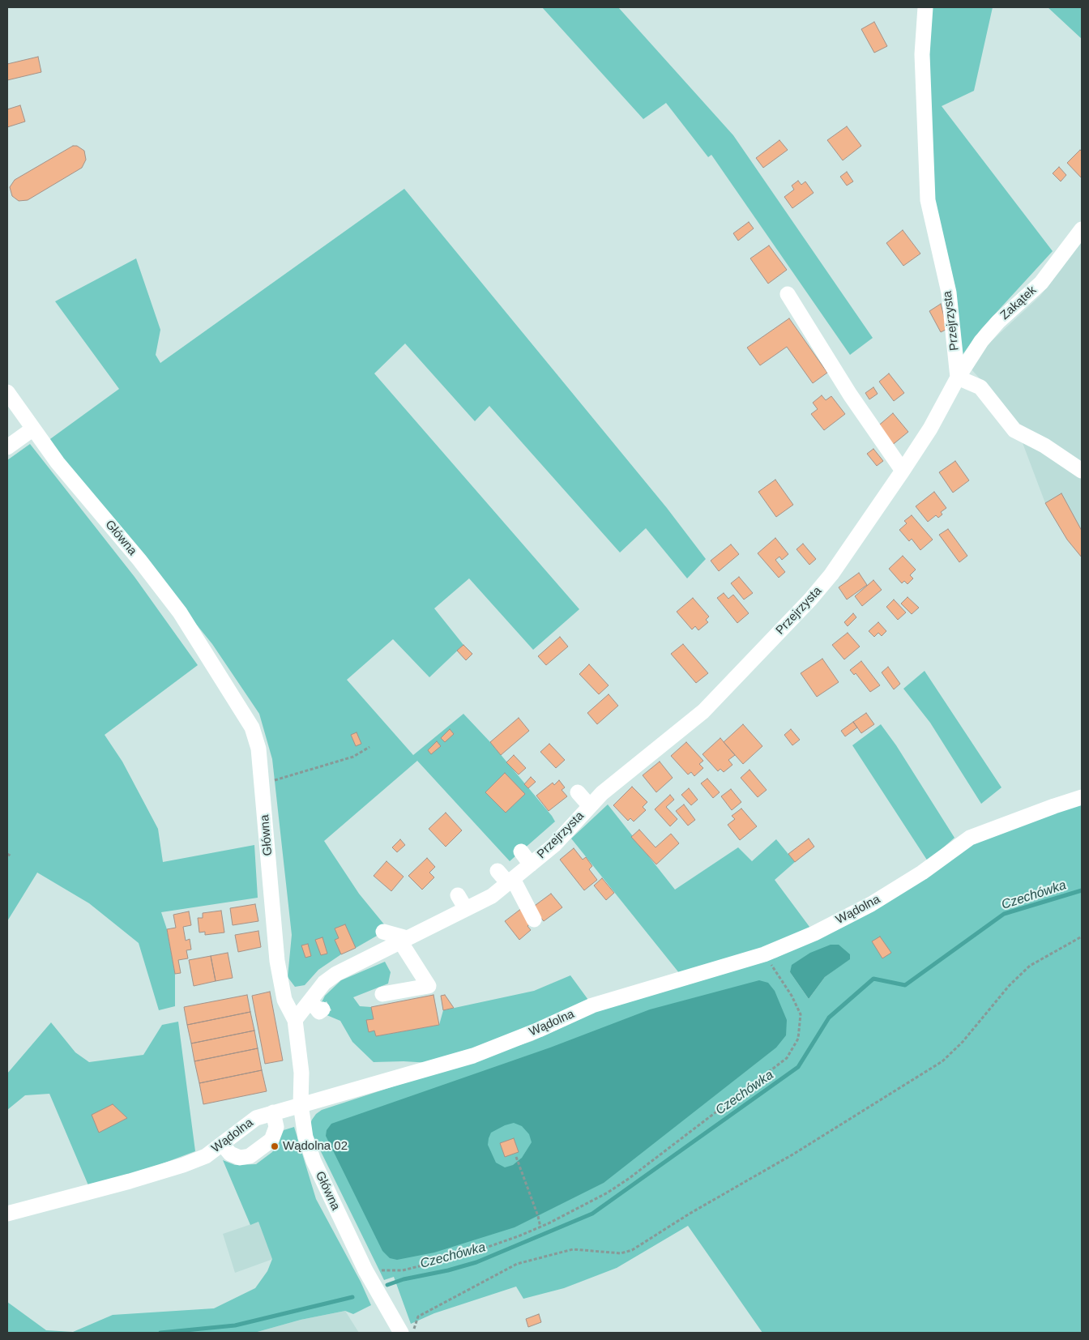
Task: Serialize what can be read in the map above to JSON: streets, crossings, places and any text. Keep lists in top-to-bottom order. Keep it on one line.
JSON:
{"streets":{"street":["Zakątek","Przejrzysta","Główna","Wądolna"]},"crossings":[["Zakątek","Przejrzysta"],["Przejrzysta","Główna"],["Główna","Wądolna"]],"water":["Czechówka"],"places":["Wądolna 02"]}
